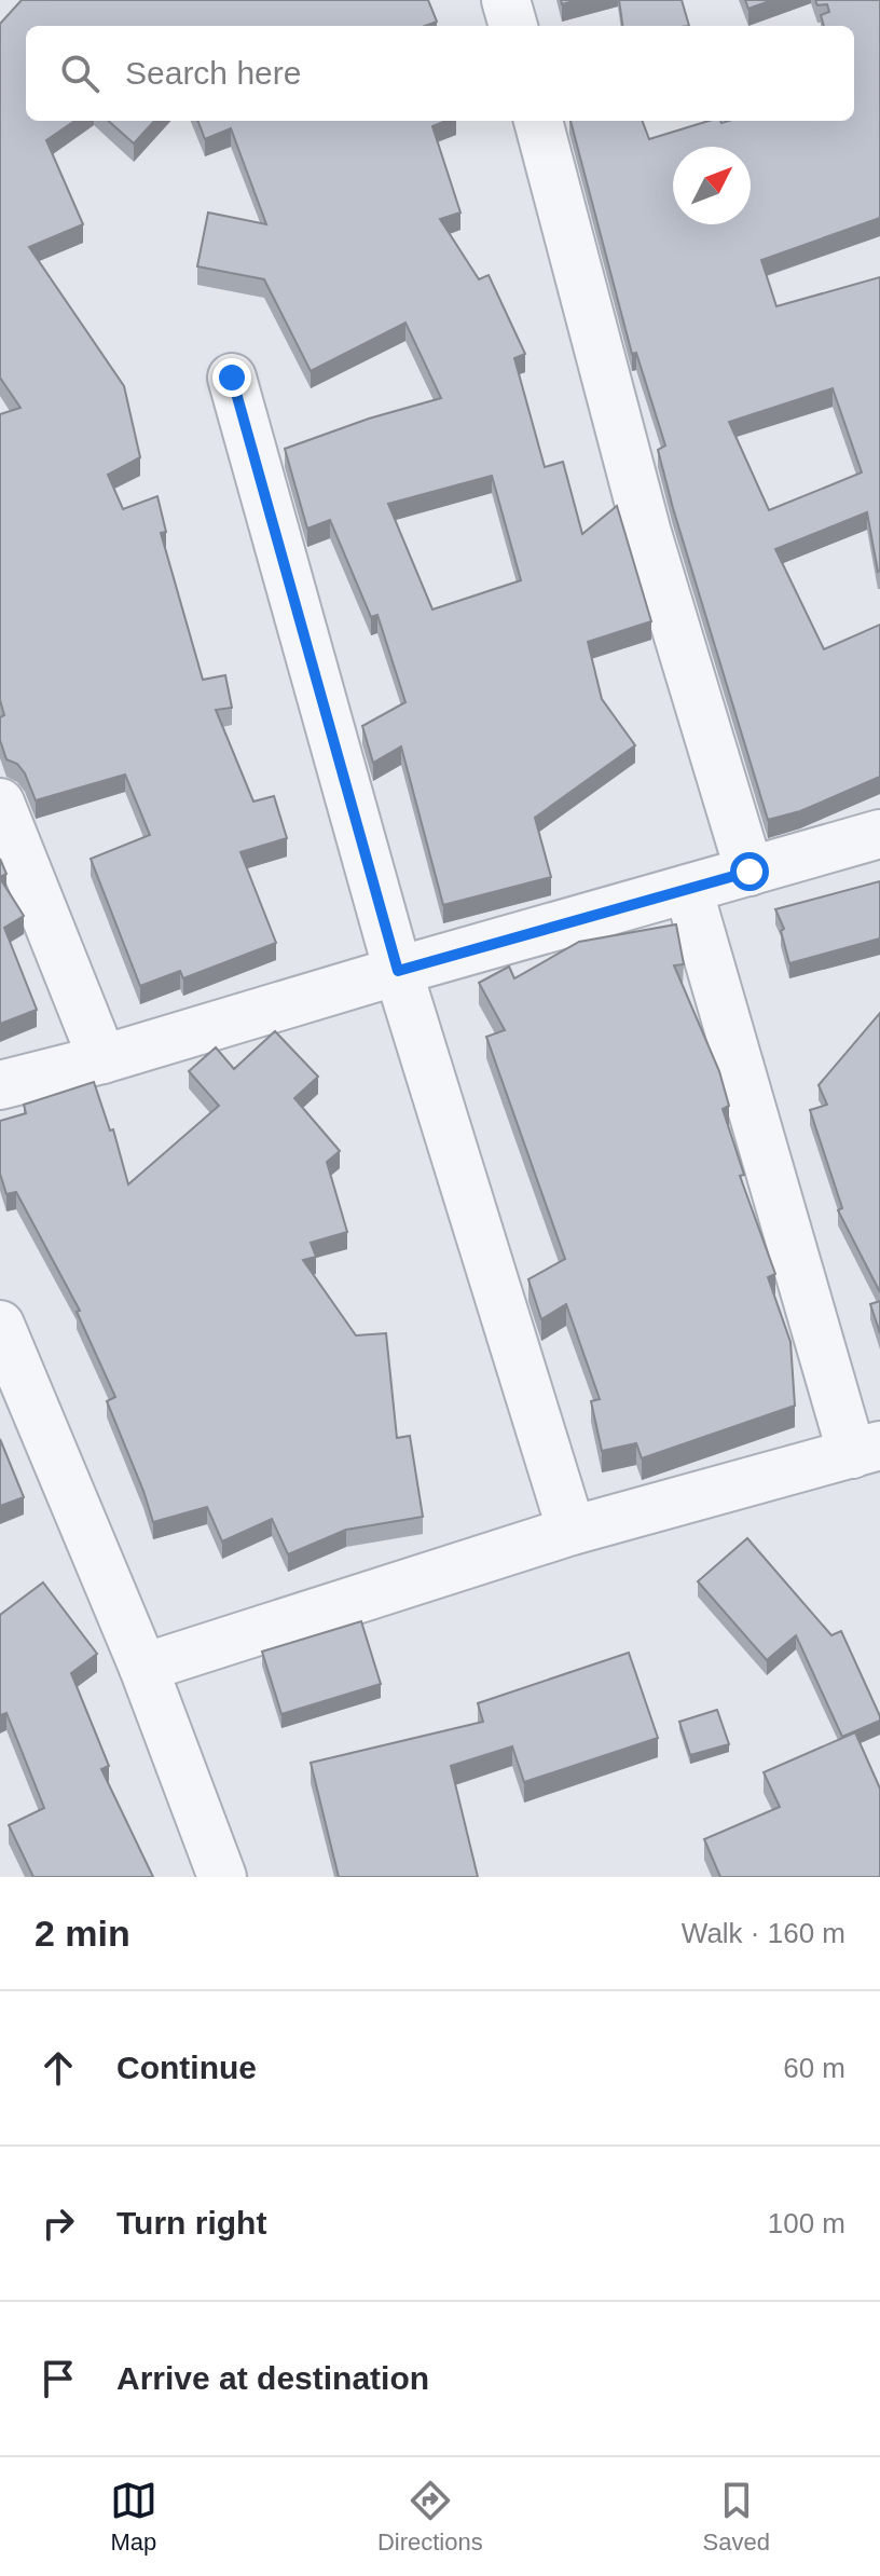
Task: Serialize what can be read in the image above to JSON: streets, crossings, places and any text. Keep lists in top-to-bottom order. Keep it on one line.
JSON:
{"north":"top right","page":{"search":"Search here","heading":["2 min","Walk · 160 m"],"list":[["Continue","60 m"],["Turn right","100 m"],"Arrive at destination"],"nav":["Map","Directions","Saved"]}}
